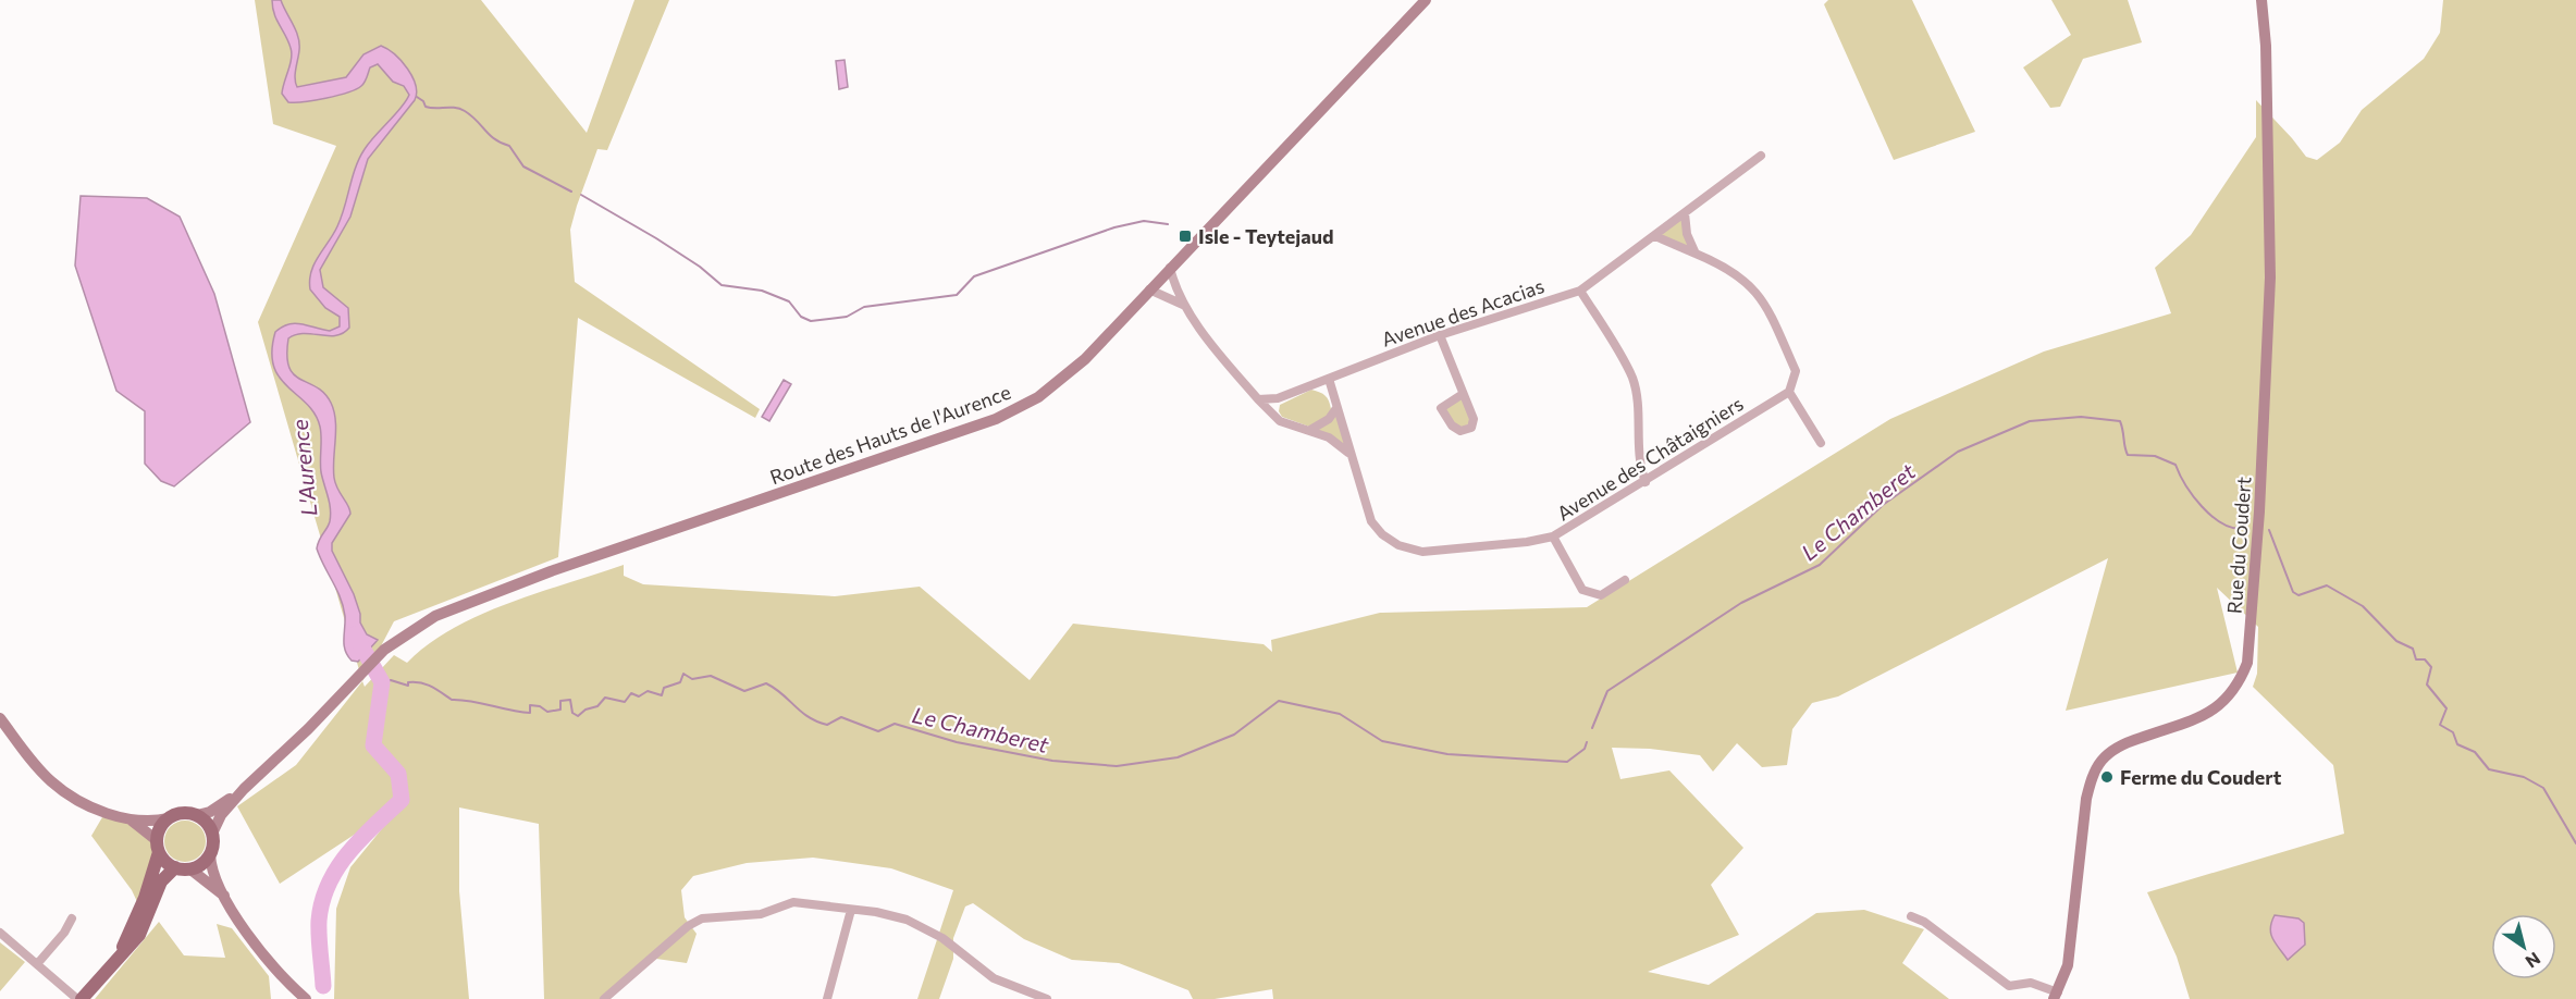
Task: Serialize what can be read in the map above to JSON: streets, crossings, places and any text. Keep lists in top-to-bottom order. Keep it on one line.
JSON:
{"streets":{"main road":["Route des Hauts de l'Aurence","Rue du Coudert"],"street":["Avenue des Acacias","Avenue des Châtaigniers"]},"crossings":[["Avenue des Acacias","Avenue des Châtaigniers"]],"water":["L'Aurence","Le Chamberet"],"places":{"transit":["Isle - Teytejaud"],"other":["Ferme du Coudert"]},"north":"bottom right"}
